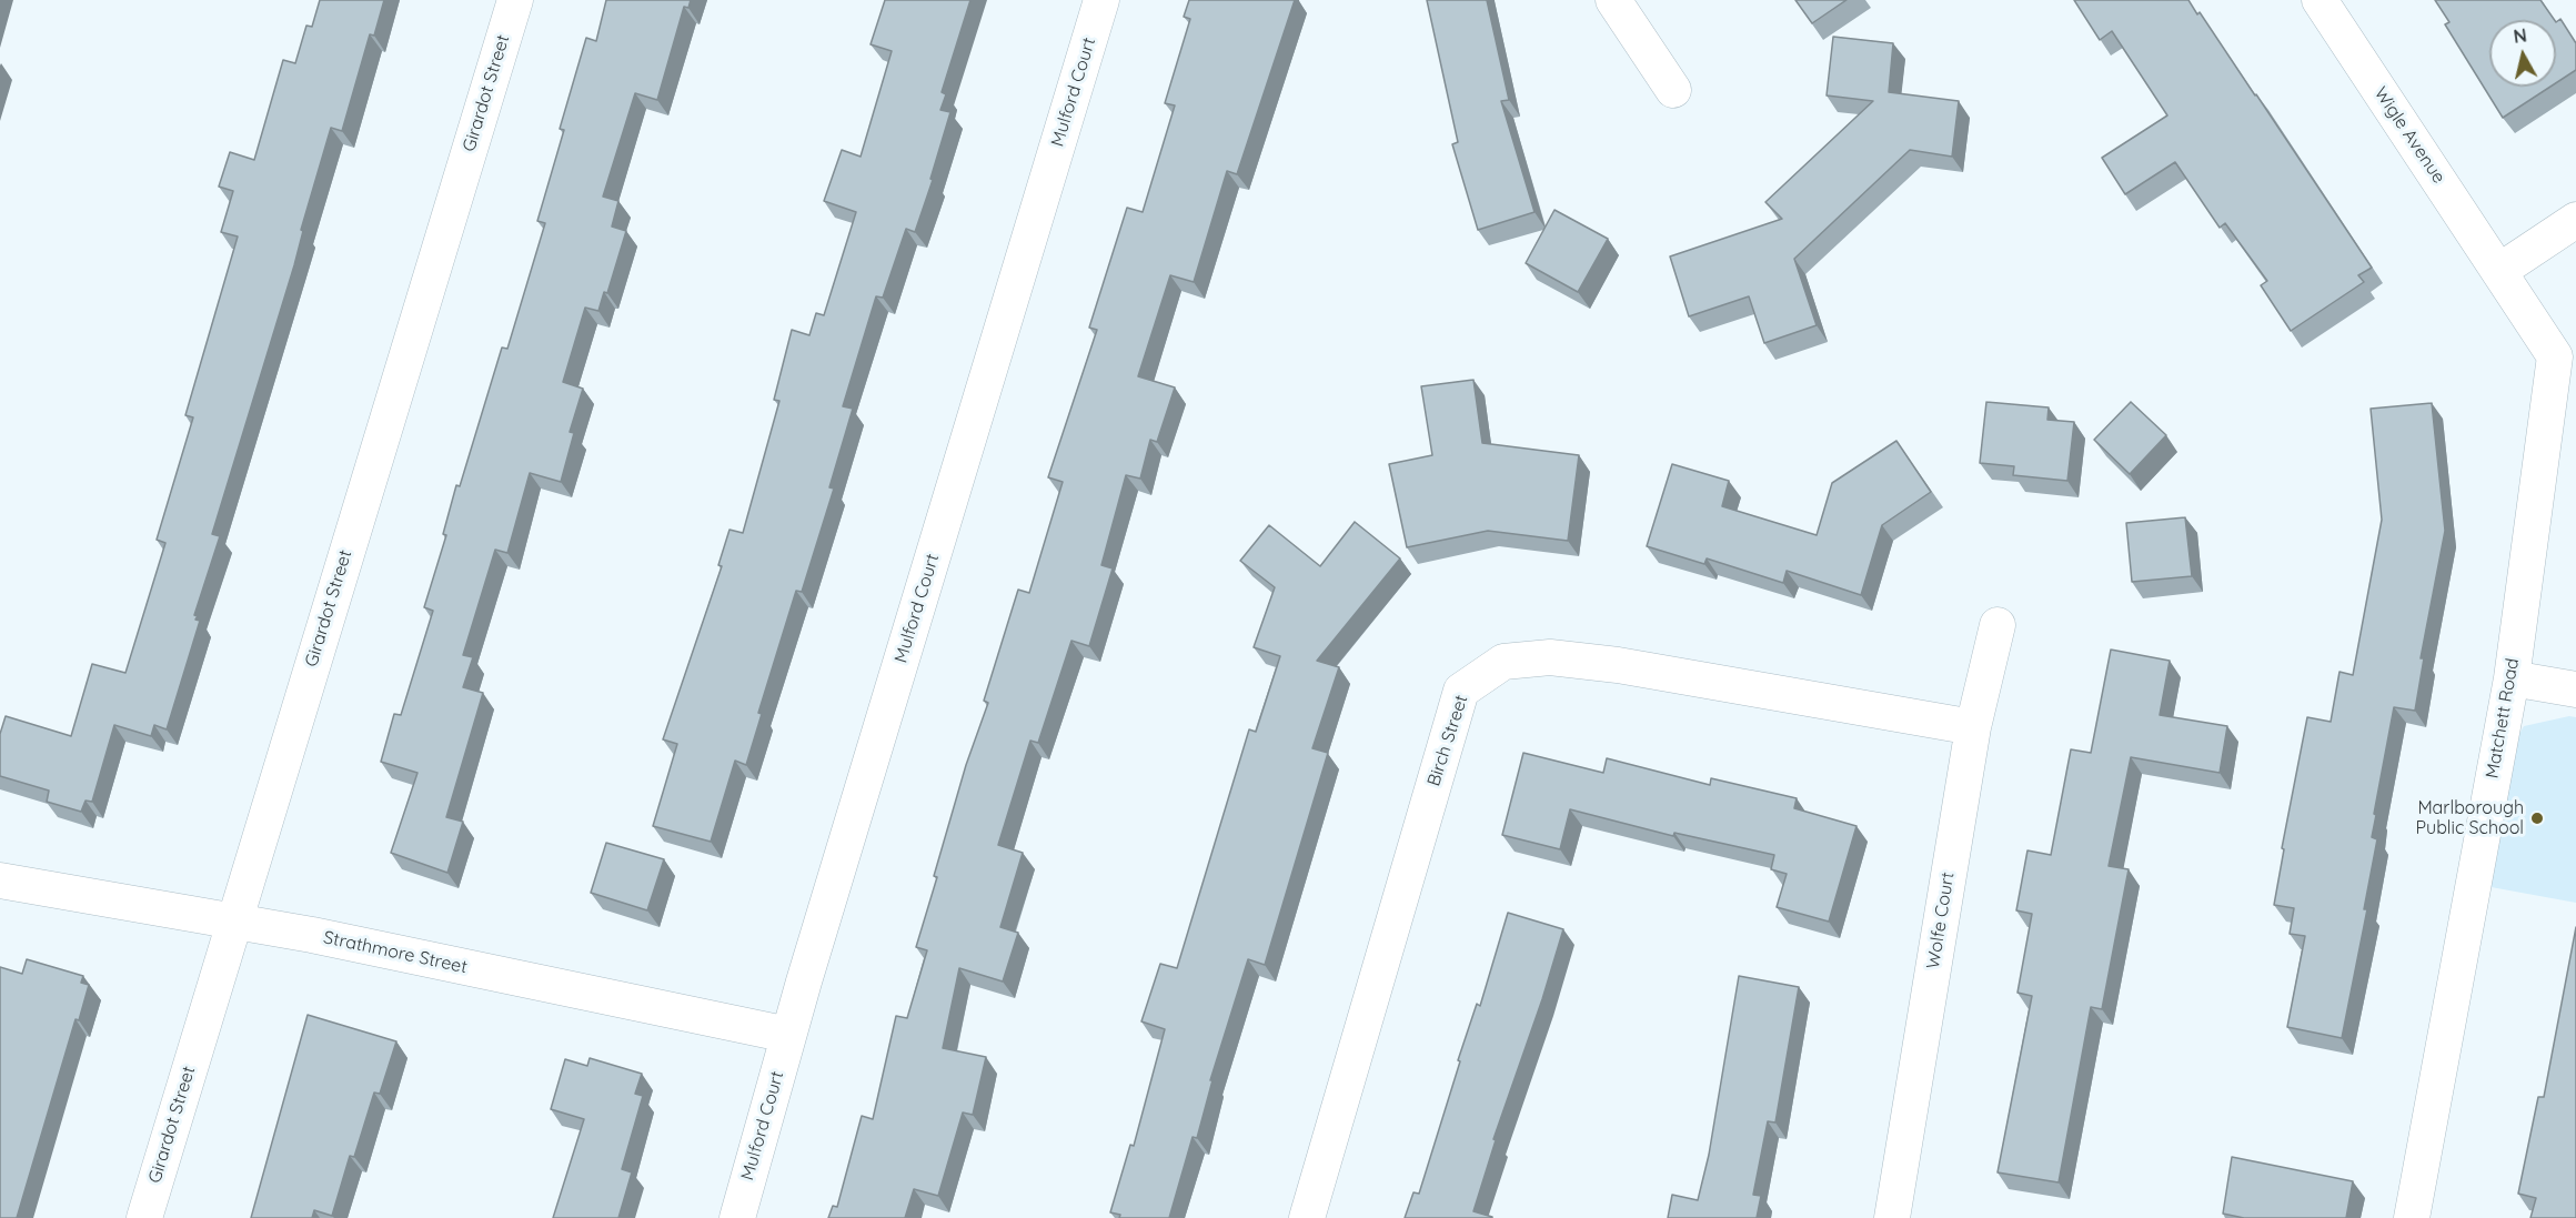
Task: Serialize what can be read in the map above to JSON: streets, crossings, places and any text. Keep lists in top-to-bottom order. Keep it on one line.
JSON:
{"streets":{"street":["Mulford Court","Girardot Street","Wigle Avenue","Matchett Road","Birch Street","Wolfe Court","Strathmore Street"]},"crossings":[["Mulford Court","Strathmore Street"],["Girardot Street","Strathmore Street"],["Wigle Avenue","Matchett Road"],["Birch Street","Wolfe Court"]],"places":["Marlborough Public School"],"north":"top"}
